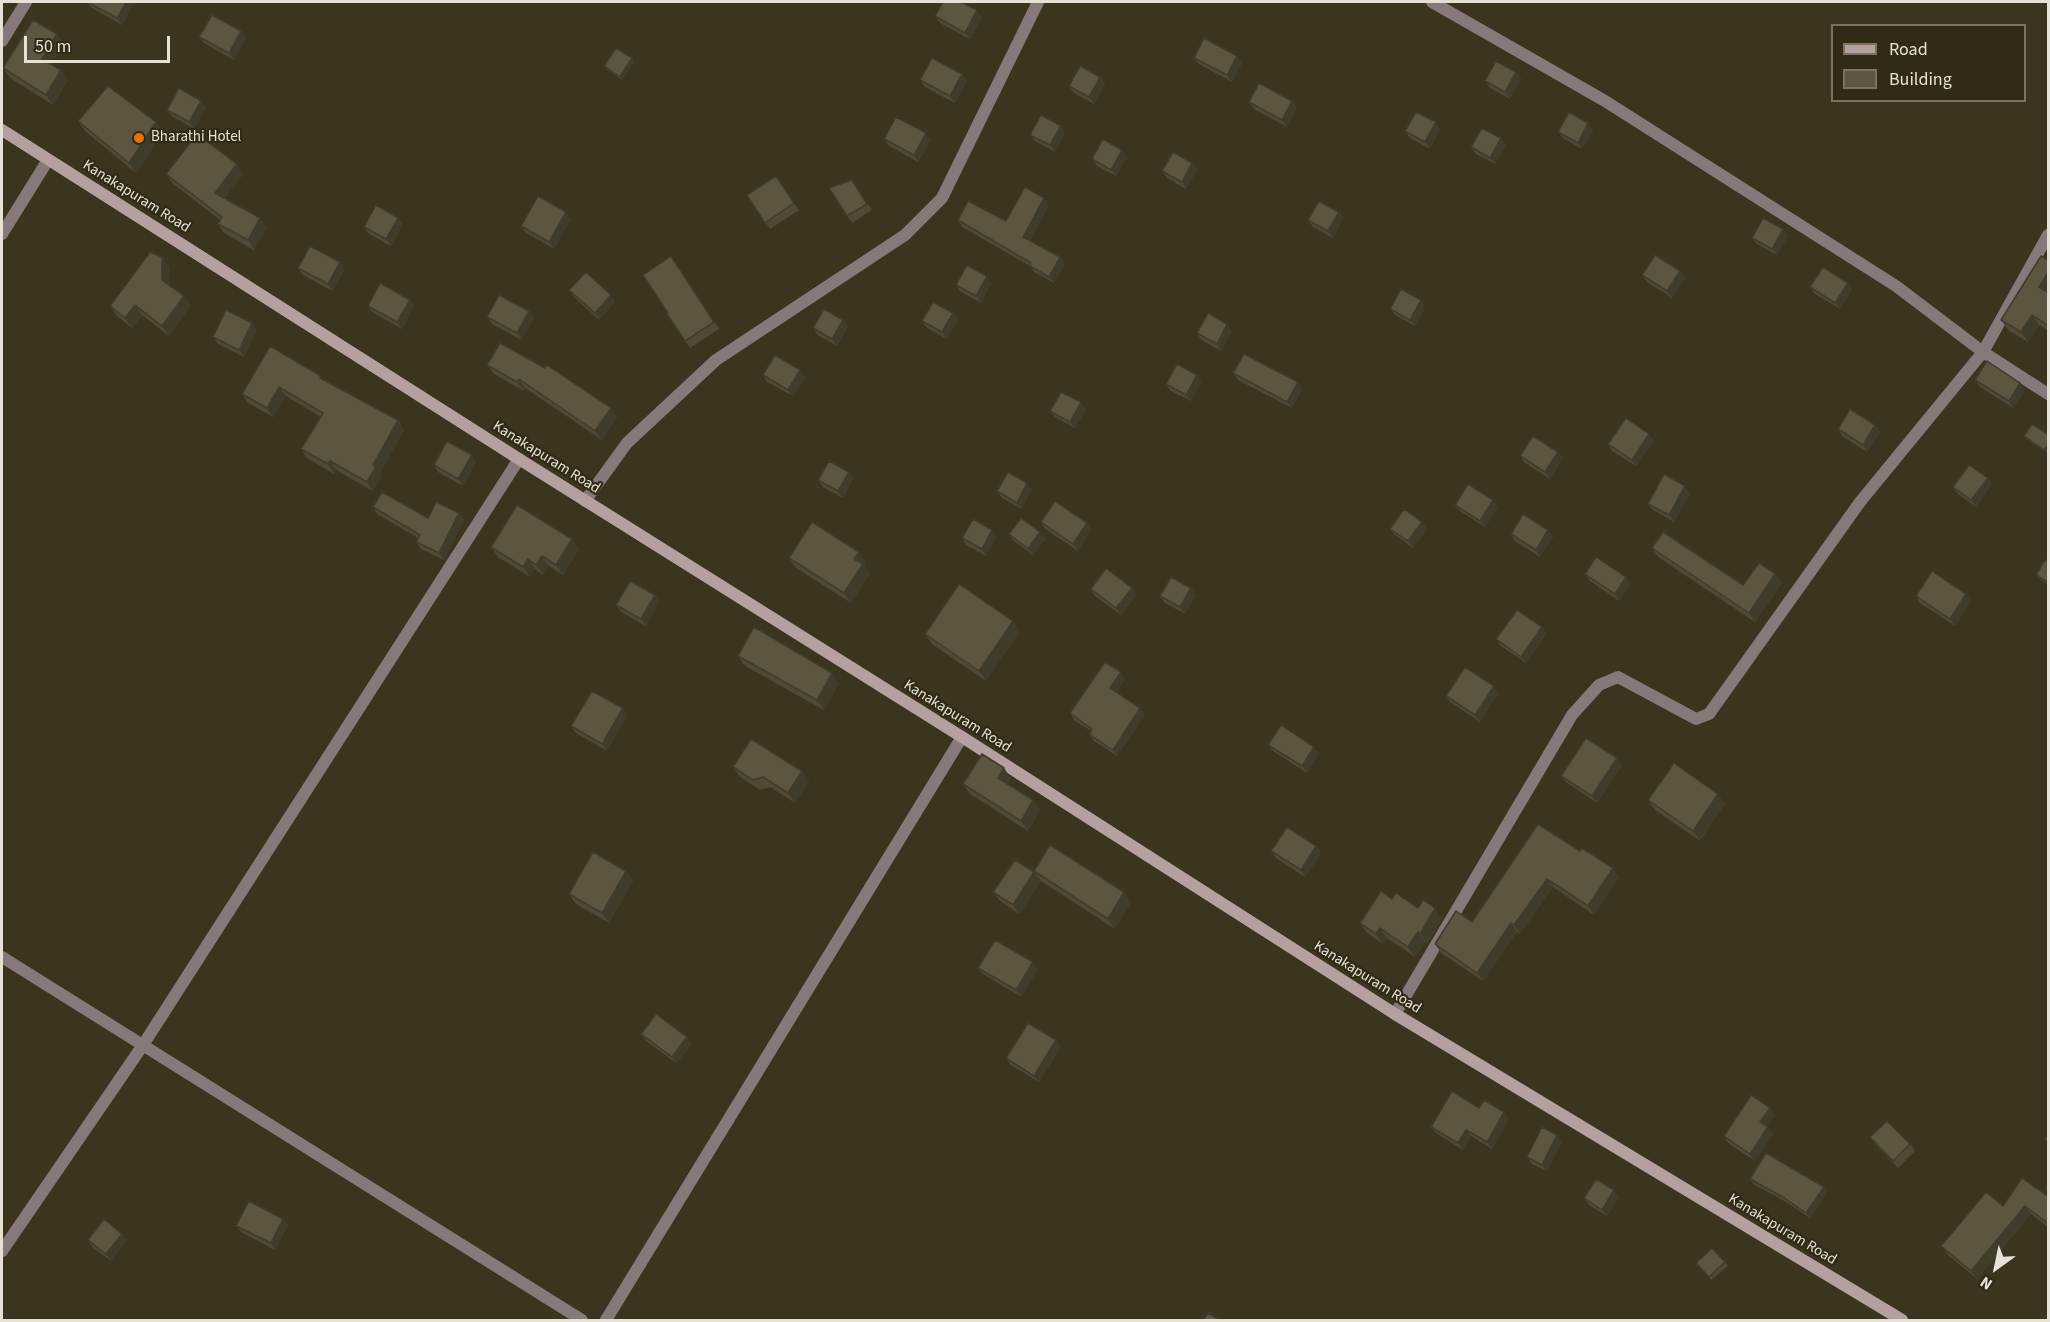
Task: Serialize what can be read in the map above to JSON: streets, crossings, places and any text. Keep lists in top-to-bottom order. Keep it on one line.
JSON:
{"streets":{"street":["Kanakapuram Road"]},"places":["Bharathi Hotel"],"legend":["Road","Building"],"scale_bar":"50 m","north":"bottom left"}
